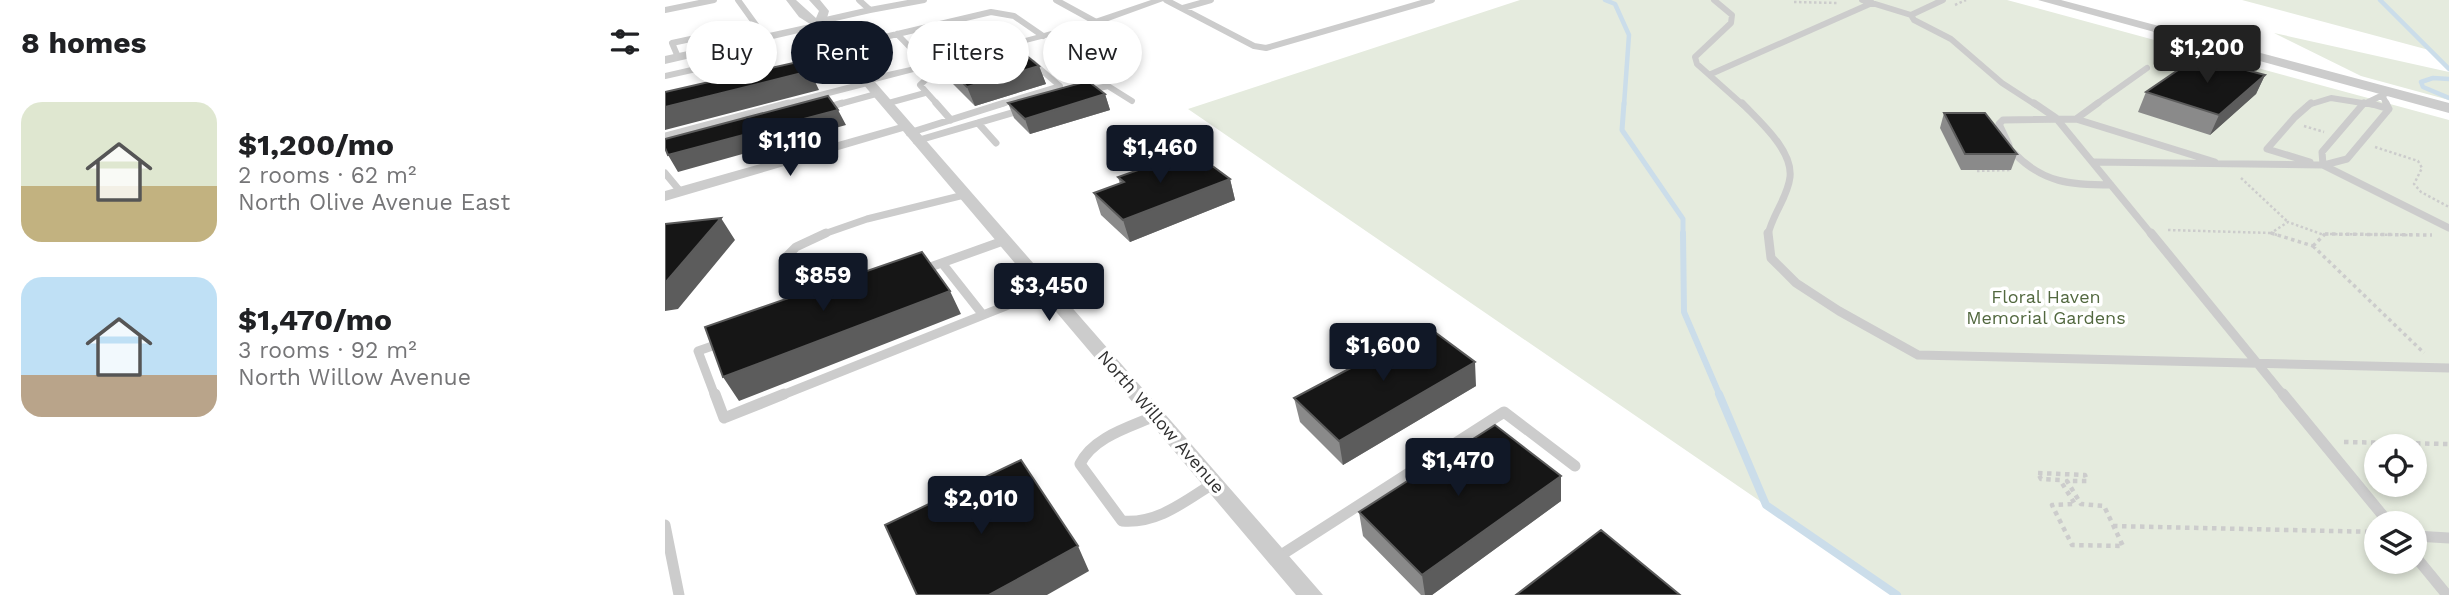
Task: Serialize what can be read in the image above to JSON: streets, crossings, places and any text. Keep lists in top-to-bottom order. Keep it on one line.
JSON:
{"streets":{"street":["North Willow Avenue"]},"parks":["Floral Haven Memorial Gardens"],"page":{"heading":"8 homes","chip":["Buy","Rent","Filters","New"],"price":["$1,200","$1,110","$1,460","$859","$3,450","$1,600","$1,470","$2,010"],"list":[{"name":"$1,200/mo","note":"2 rooms · 62 m² · North Olive Avenue East"},{"name":"$1,470/mo","note":"3 rooms · 92 m² · North Willow Avenue"}]}}
